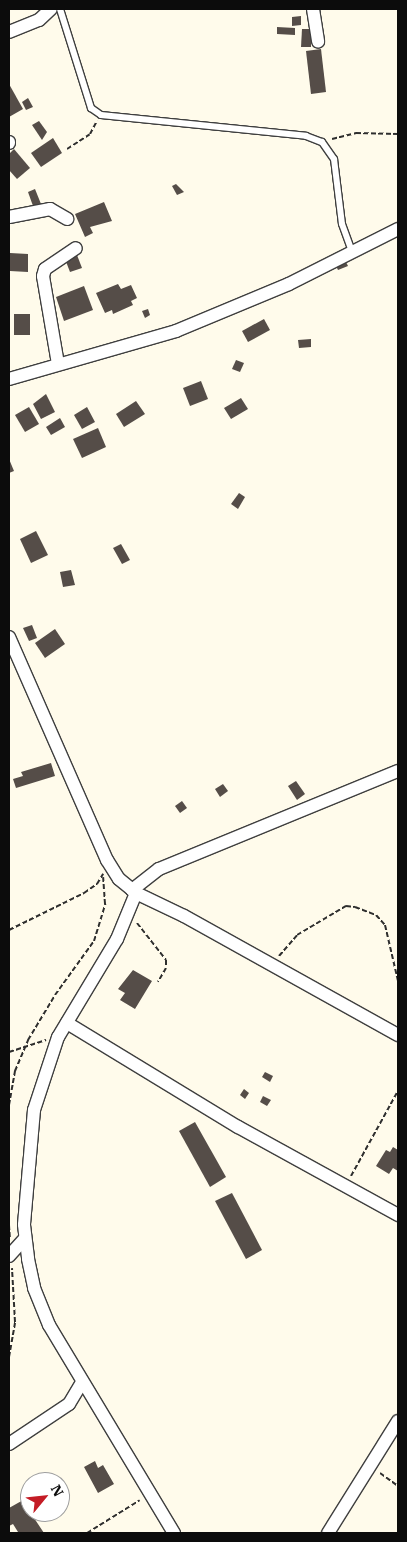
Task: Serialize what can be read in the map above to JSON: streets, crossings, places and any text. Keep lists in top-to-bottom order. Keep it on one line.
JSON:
{"north":"top right"}
